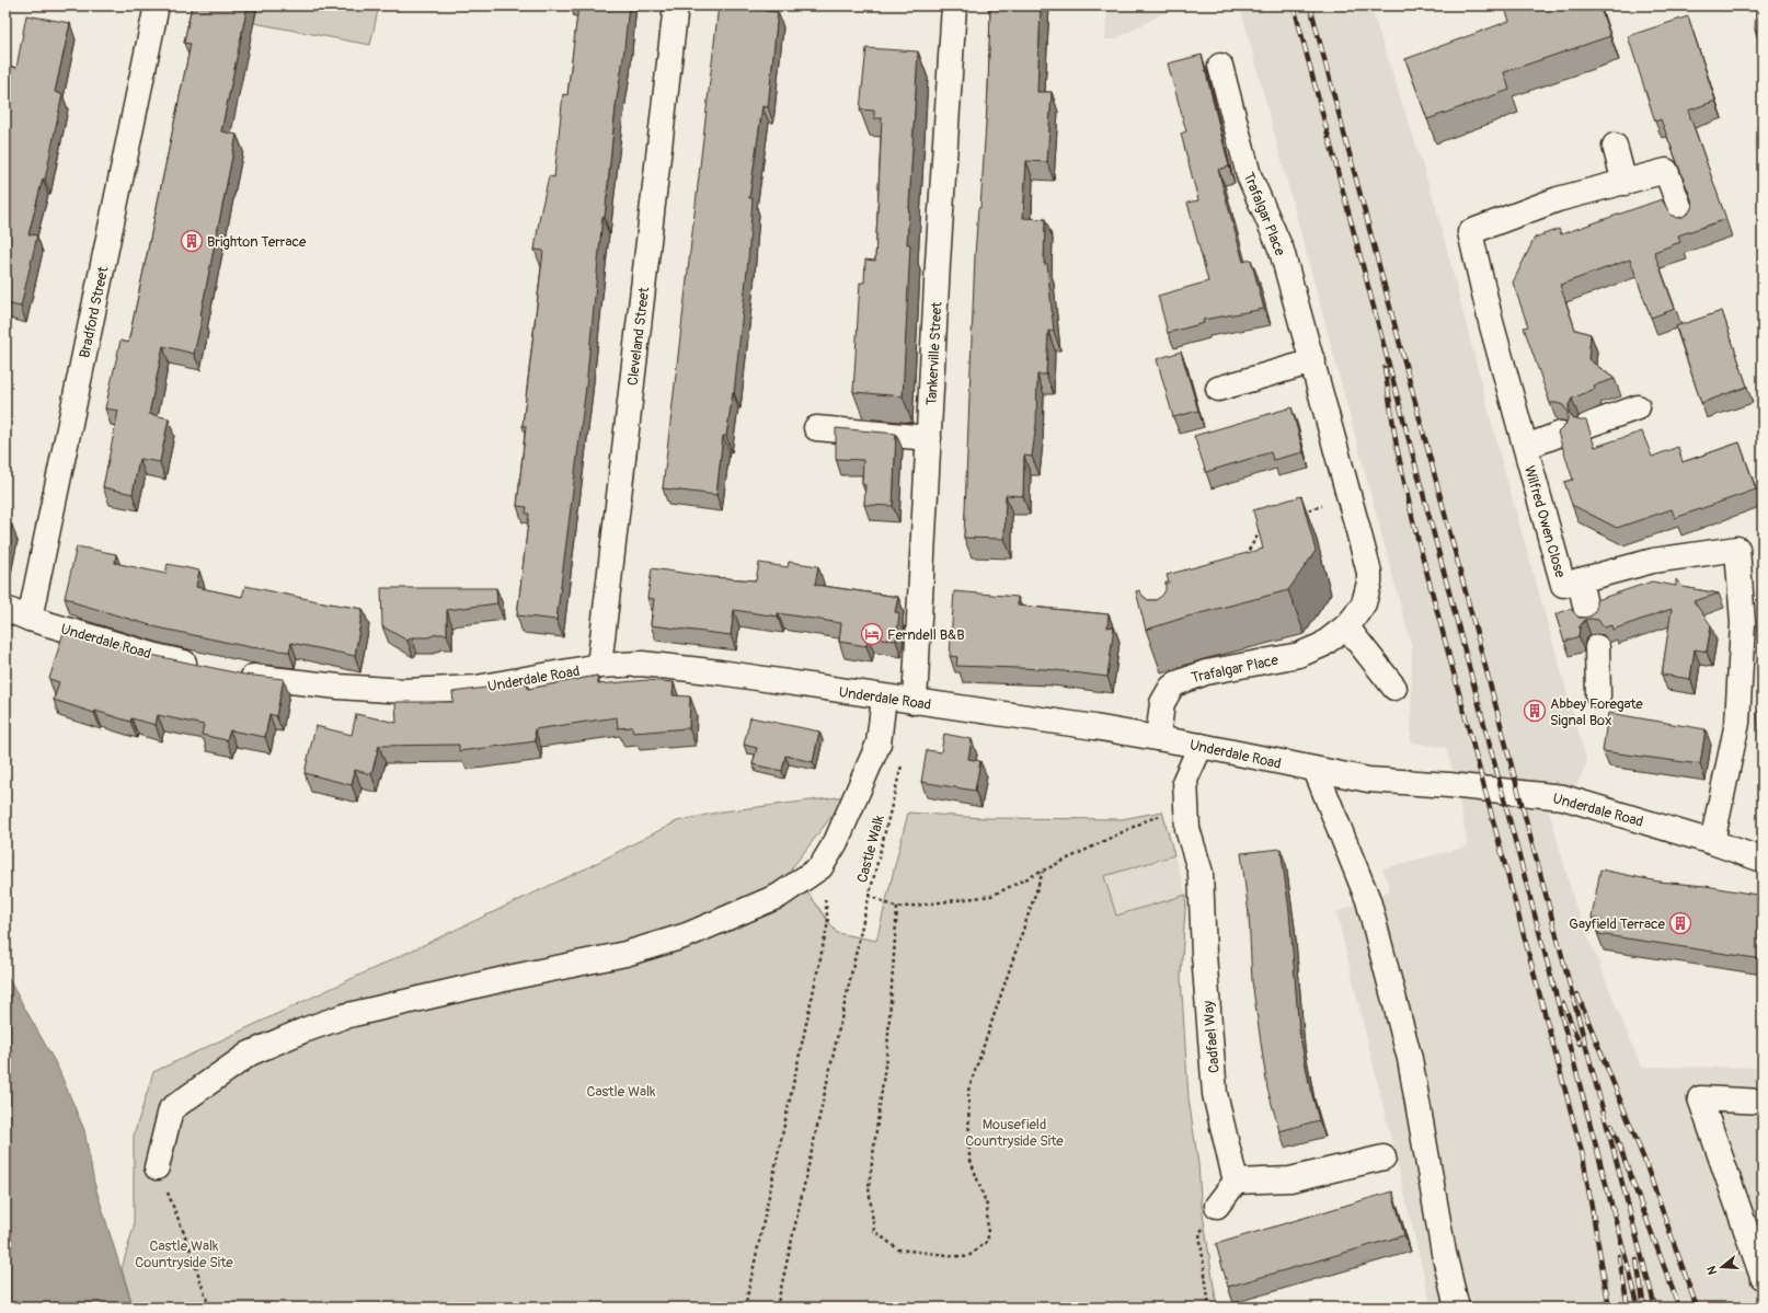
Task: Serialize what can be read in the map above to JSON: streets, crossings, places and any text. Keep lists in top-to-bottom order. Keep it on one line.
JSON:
{"streets":{"street":["Trafalgar Place","Bradford Street","Cleveland Street","Tankerville Street","Wilfred Owen Close","Underdale Road","Cadfael Way"],"path":["Castle Walk"]},"crossings":[["Trafalgar Place","Underdale Road"],["Bradford Street","Underdale Road"],["Cleveland Street","Underdale Road"],["Tankerville Street","Underdale Road"],["Wilfred Owen Close","Underdale Road"],["Underdale Road","Cadfael Way"]],"parks":["Castle Walk","Mousefield Countryside Site","Castle Walk Countryside Site"],"places":{"building":["Brighton Terrace","Abbey Foregate Signal Box","Gayfield Terrace"],"hotel":["Ferndell B&B"]},"north":"left"}
